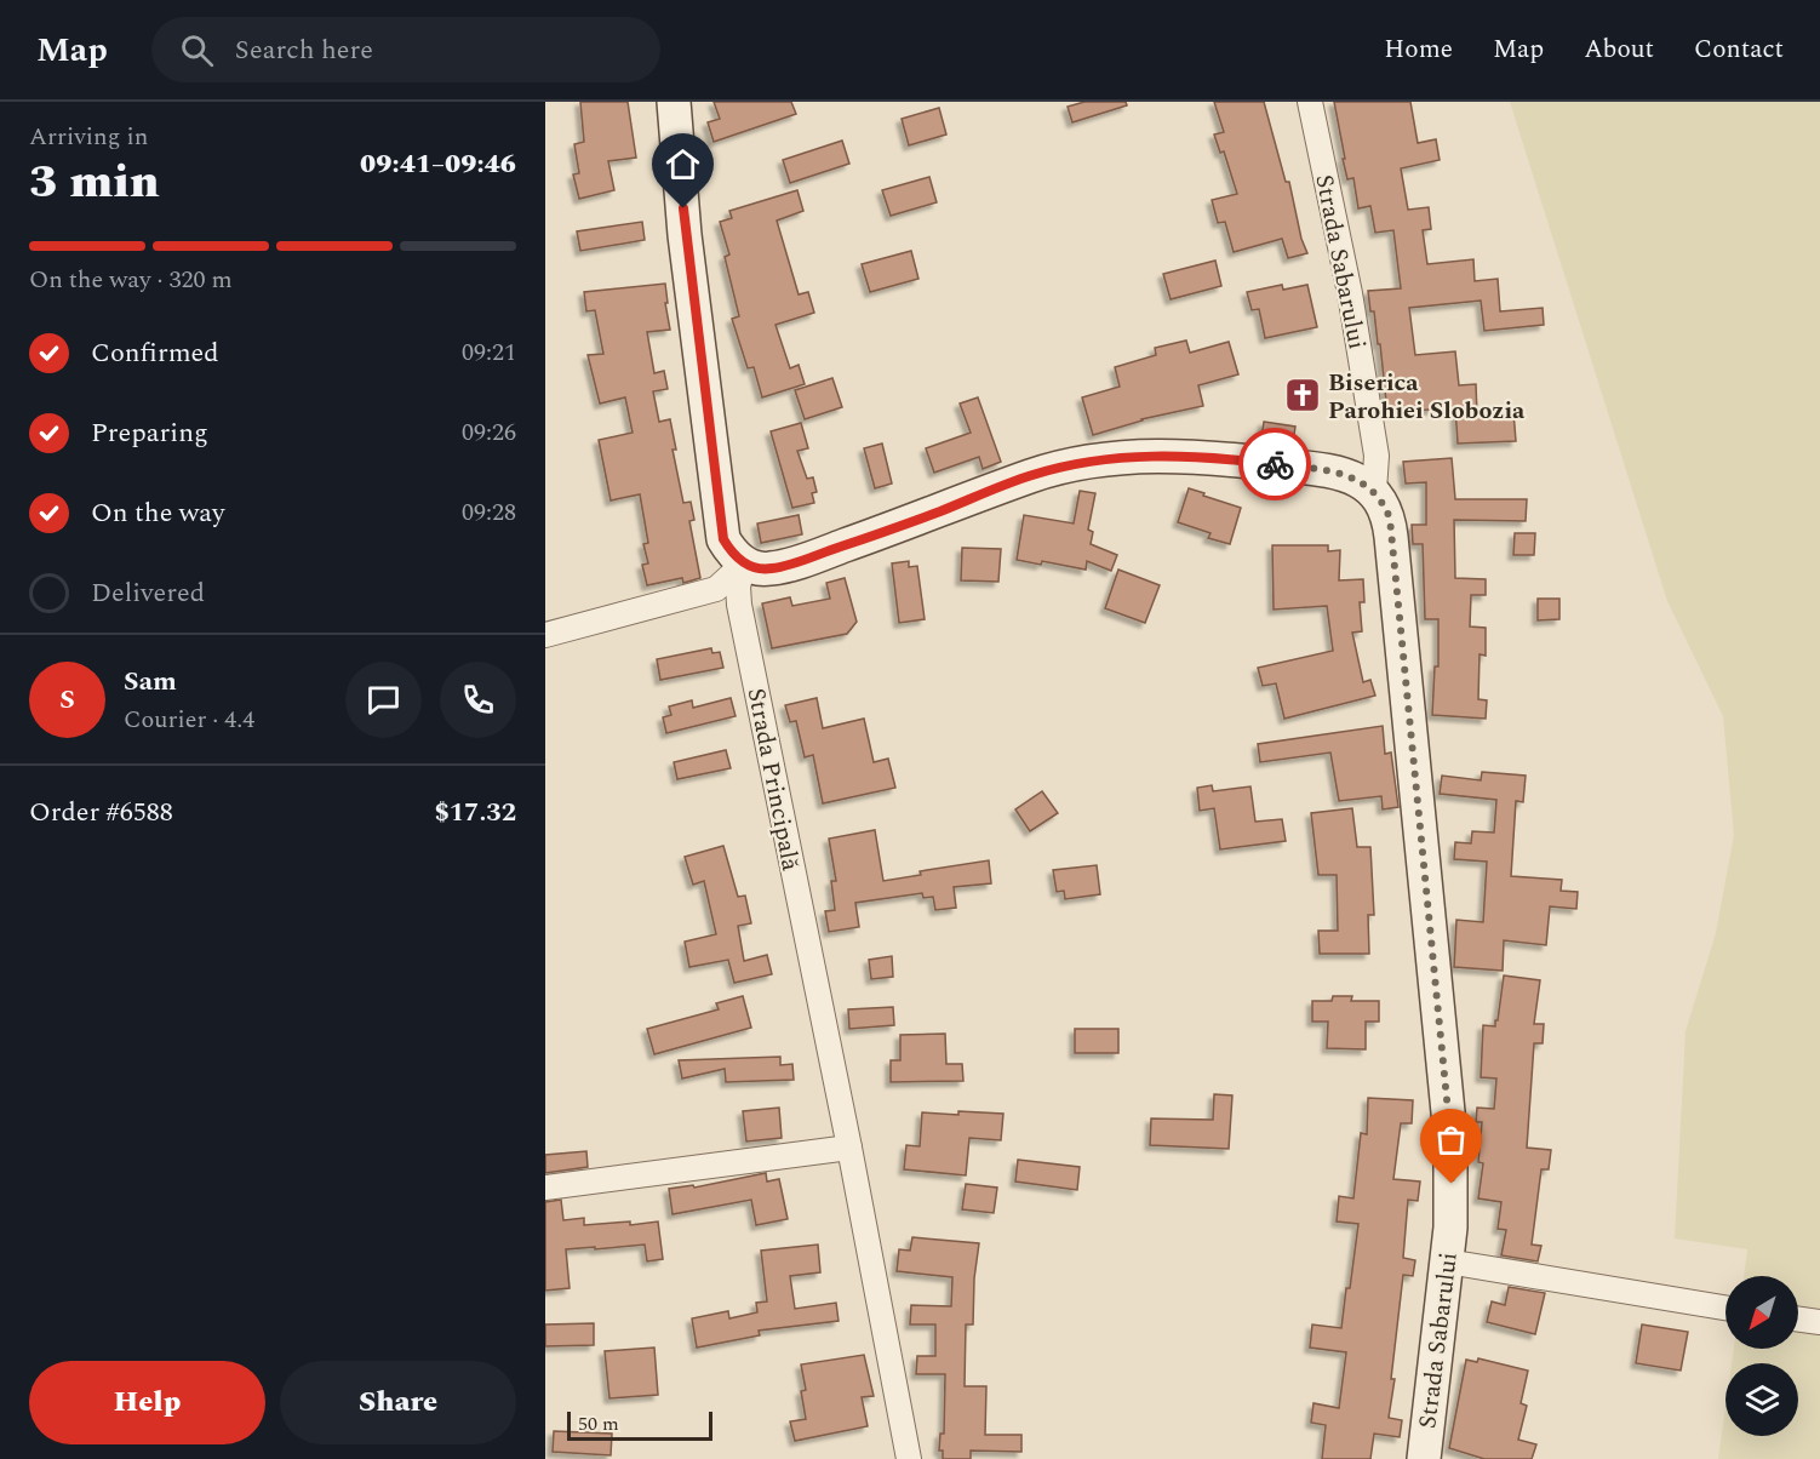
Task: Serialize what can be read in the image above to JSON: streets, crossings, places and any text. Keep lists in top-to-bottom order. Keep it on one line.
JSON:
{"streets":{"main road":["Strada Sabarului"],"street":["Strada Principală"]},"places":{"church":["Biserica Parohiei Slobozia"]},"scale_bar":"50 m","north":"bottom left","page":{"header":"Map","search":"Search here","nav":["Home","Map","About","Contact"],"heading":["3 min","Arriving in","09:41–09:46"],"panel":["Sam","Courier · 4.4","Order #6588","$17.32"],"bar":"On the way · 320 m","list":[["Confirmed","09:21"],["Preparing","09:26"],["On the way","09:28"],"Delivered"],"round":"S","buttons":["Help","Share"],"scale":"50 m"}}
